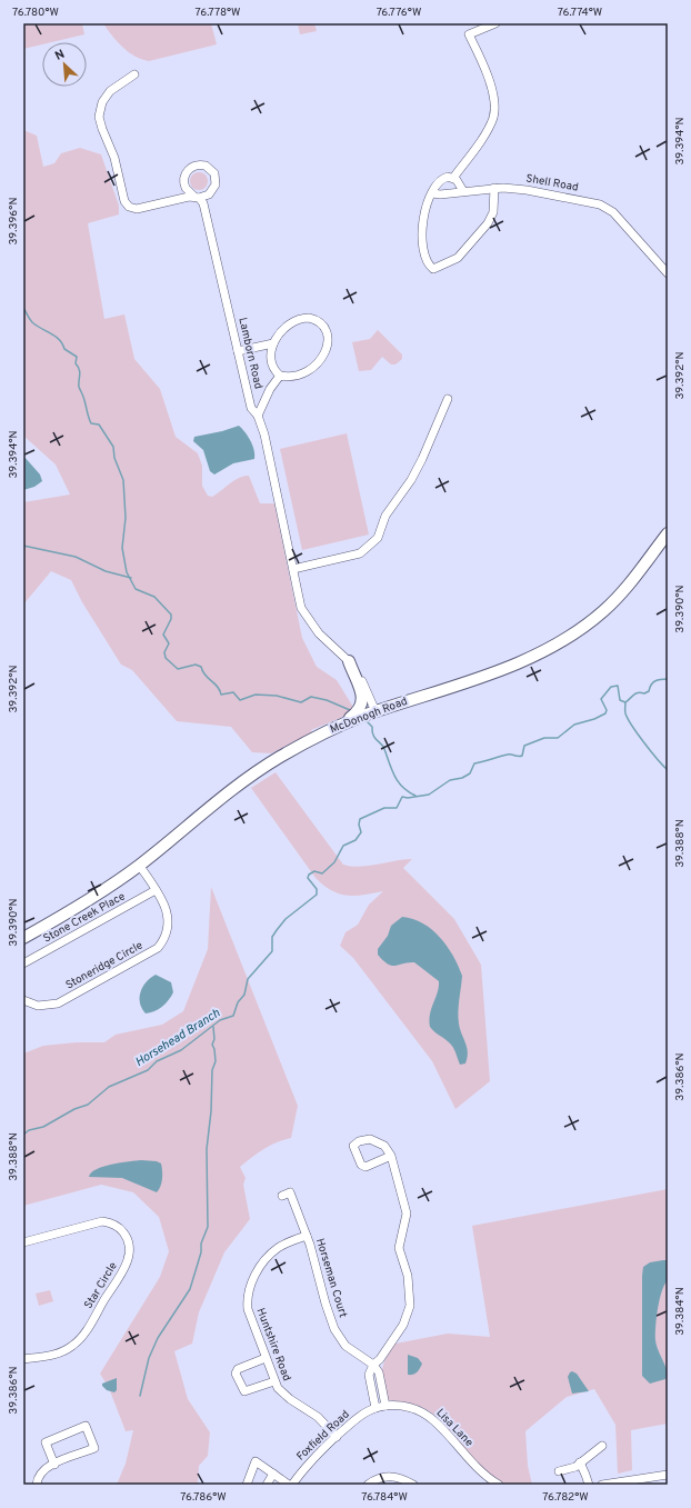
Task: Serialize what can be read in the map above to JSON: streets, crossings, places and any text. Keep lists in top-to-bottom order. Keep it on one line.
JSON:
{"streets":{"main road":["McDonogh Road"],"street":["Shell Road","Lamborn Road","Stone Creek Place","Stoneridge Circle","Horseman Court","Star Circle","Huntshire Road","Lisa Lane","Foxfield Road"]},"crossings":[["Lamborn Road","McDonogh Road"],["McDonogh Road","Stoneridge Circle"],["Stone Creek Place","Stoneridge Circle"],["Horseman Court","Huntshire Road"],["Huntshire Road","Foxfield Road"],["Lisa Lane","Foxfield Road"]],"water":["Horsehead Branch"],"north":"top left","coordinates":["76.780°W","76.778°W","76.776°W","76.774°W","39.394°N","39.396°N","39.392°N","39.390°N","39.388°N","39.386°N","39.384°N","76.786°W","76.784°W","76.782°W"]}
